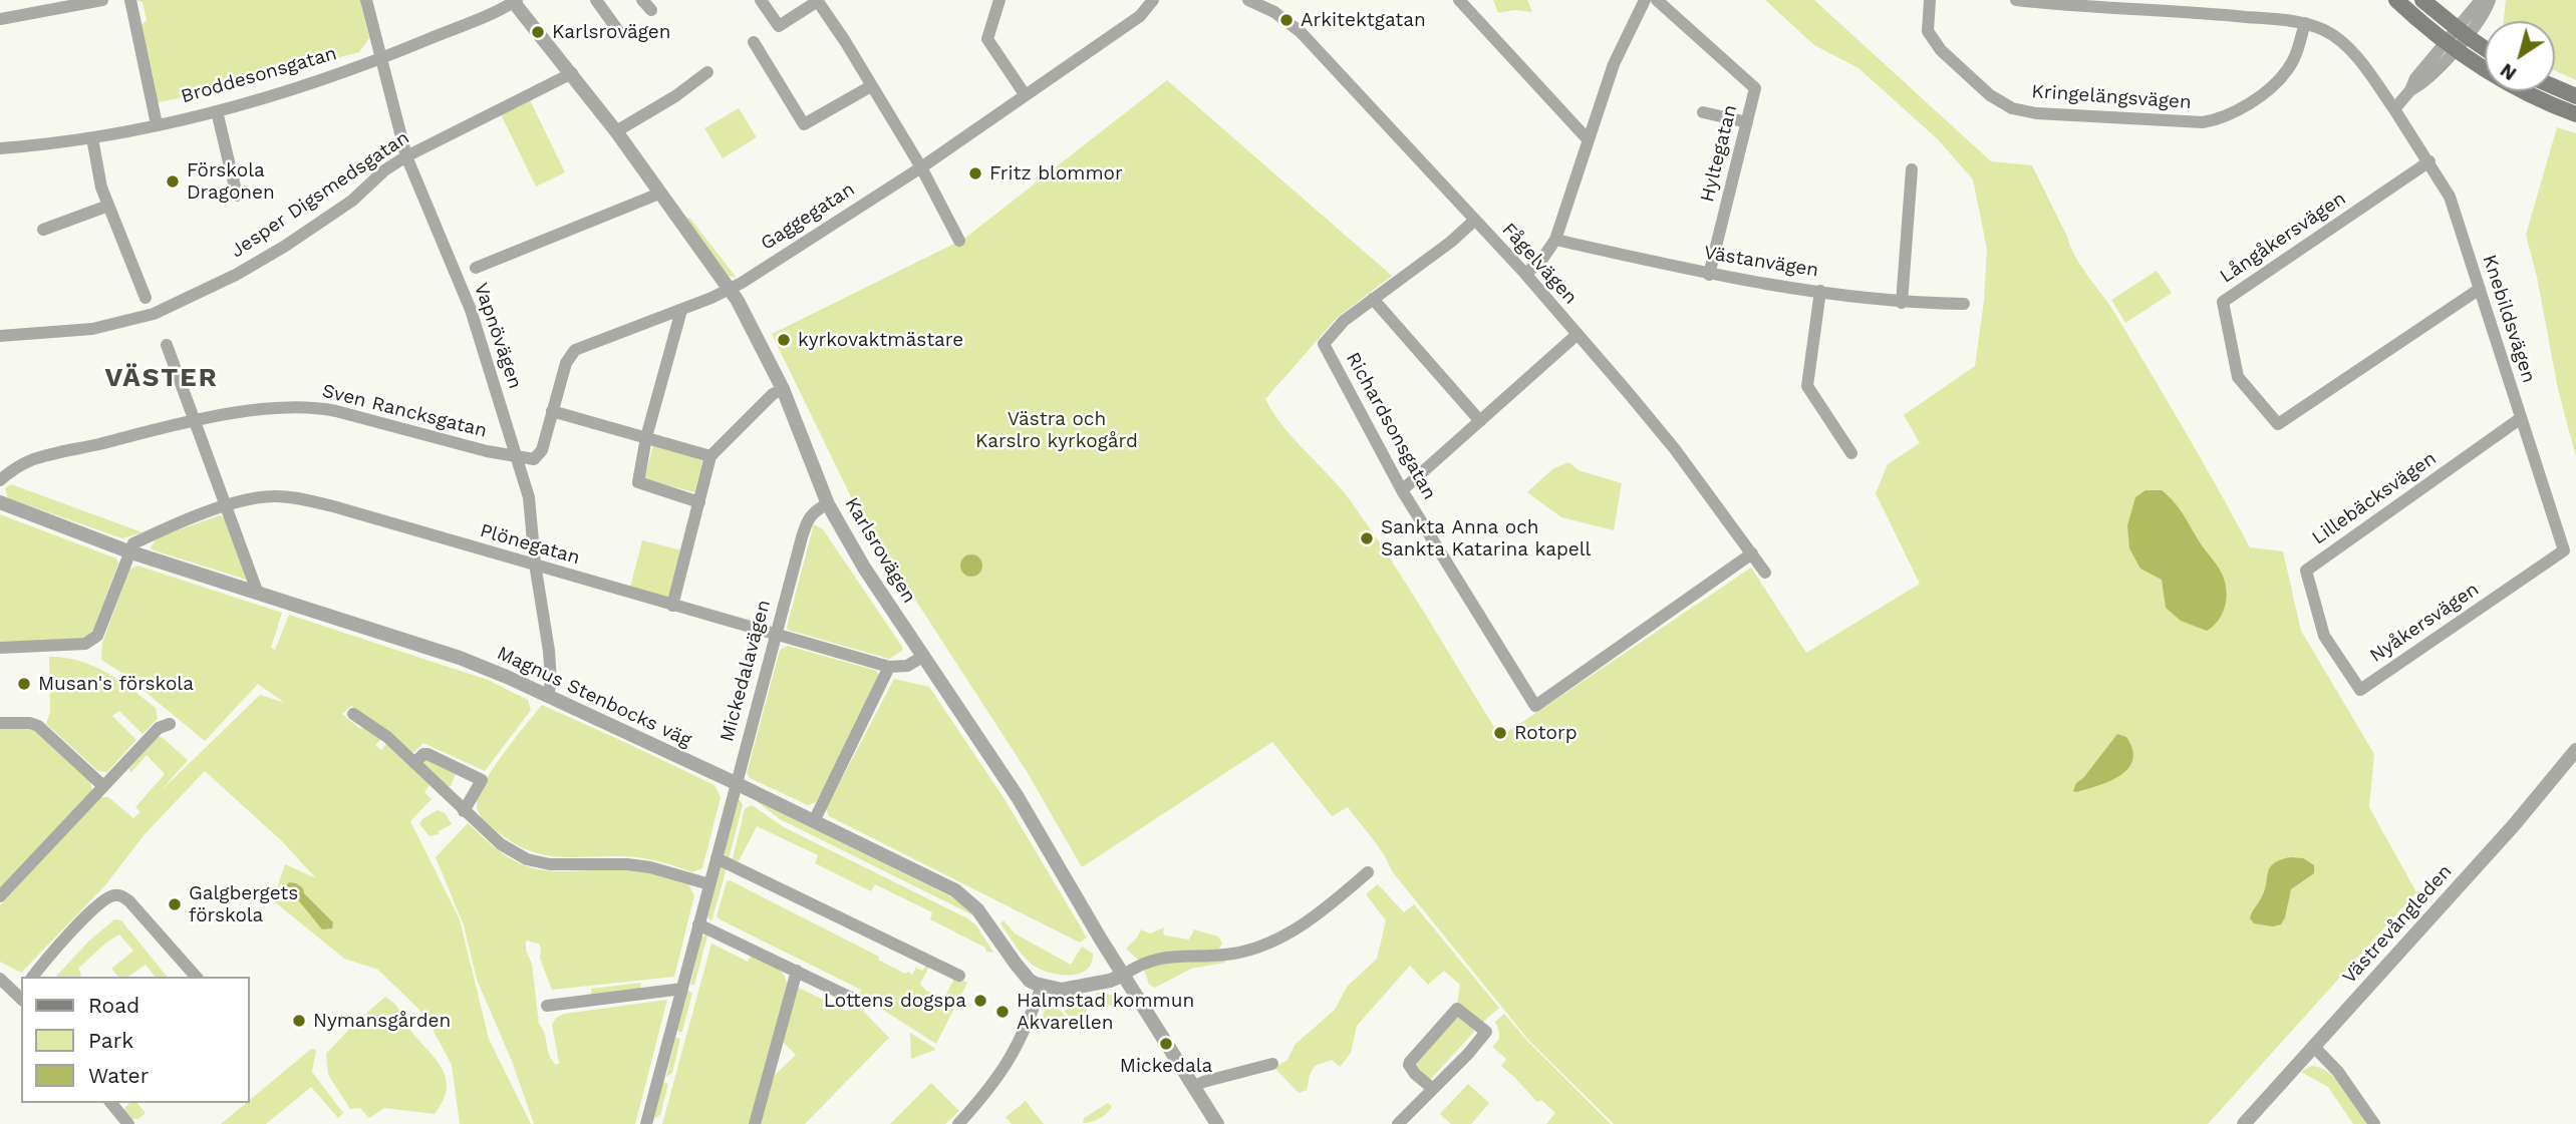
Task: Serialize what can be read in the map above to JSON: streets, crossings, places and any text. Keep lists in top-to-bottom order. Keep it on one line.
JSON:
{"streets":{"street":["Broddesonsgatan","Kringelängsvägen","Hyltegatan","Jesper Digsmedsgatan","Gaggegatan","Långåkersvägen","Västanvägen","Fågelvägen","Knebildsvägen","Vapnövägen","Sven Rancksgatan","Richardsonsgatan","Lillebäcksvägen","Plönegatan","Karlsrovägen","Nyåkersvägen","Mickedalavägen","Magnus Stenbocks väg","Västrevångleden"]},"crossings":[["Broddesonsgatan","Vapnövägen"],["Broddesonsgatan","Karlsrovägen"],["Kringelängsvägen","Knebildsvägen"],["Hyltegatan","Västanvägen"],["Jesper Digsmedsgatan","Vapnövägen"],["Jesper Digsmedsgatan","Karlsrovägen"],["Gaggegatan","Vapnövägen"],["Gaggegatan","Sven Rancksgatan"],["Gaggegatan","Karlsrovägen"],["Långåkersvägen","Knebildsvägen"],["Fågelvägen","Richardsonsgatan"],["Knebildsvägen","Lillebäcksvägen"],["Knebildsvägen","Nyåkersvägen"],["Vapnövägen","Sven Rancksgatan"],["Vapnövägen","Plönegatan"],["Vapnövägen","Magnus Stenbocks väg"],["Lillebäcksvägen","Nyåkersvägen"],["Plönegatan","Mickedalavägen"],["Plönegatan","Magnus Stenbocks väg"],["Karlsrovägen","Mickedalavägen"],["Mickedalavägen","Magnus Stenbocks väg"]],"districts":["VÄSTER"],"parks":["Västra och Karslro kyrkogård"],"places":["Arkitektgatan","Karlsrovägen","Fritz blommor","Förskola Dragonen","kyrkovaktmästare","Sankta Anna och Sankta Katarina kapell","Musan's förskola","Rotorp","Galgbergets förskola","Lottens dogspa","Halmstad kommun Akvarellen","Nymansgården","Mickedala"],"legend":["Road","Park","Water"],"north":"bottom left"}
